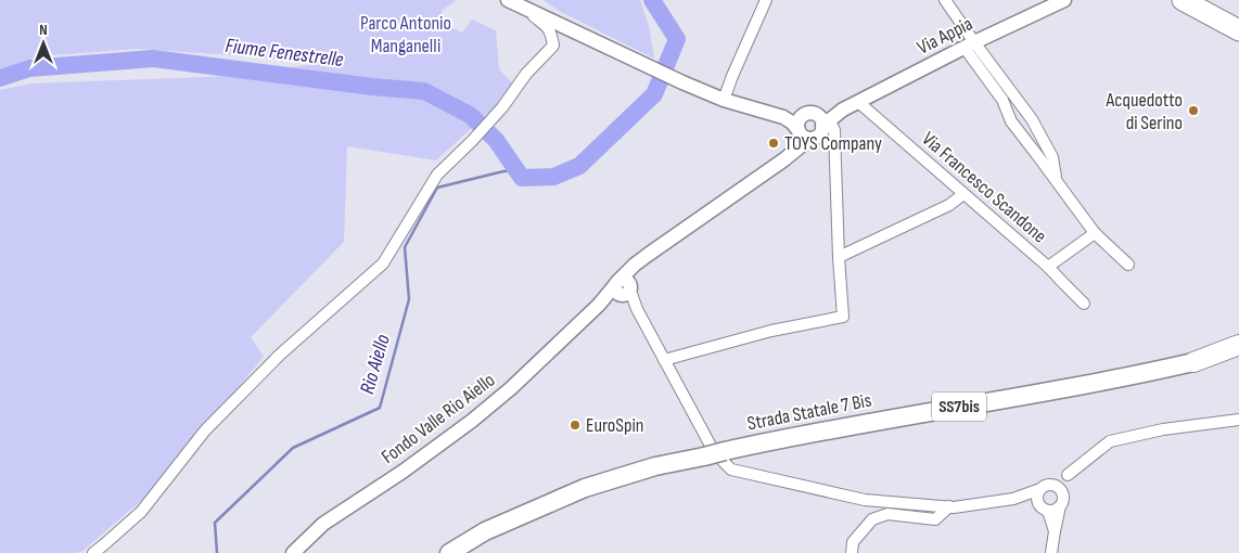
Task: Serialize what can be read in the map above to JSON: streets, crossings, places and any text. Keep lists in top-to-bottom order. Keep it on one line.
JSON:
{"streets":{"highway":["SS7bis"],"main road":["Strada Statale 7 Bis"],"street":["Via Appia","Via Francesco Scandone","Fondo Valle Rio Aiello"]},"crossings":[["Via Appia","Via Francesco Scandone"],["SS7bis","Strada Statale 7 Bis"]],"water":["Fiume Fenestrelle","Rio Aiello"],"parks":["Parco Antonio Manganelli"],"places":["Acquedotto di Serino","TOYS Company","EuroSpin"],"north":"top"}
